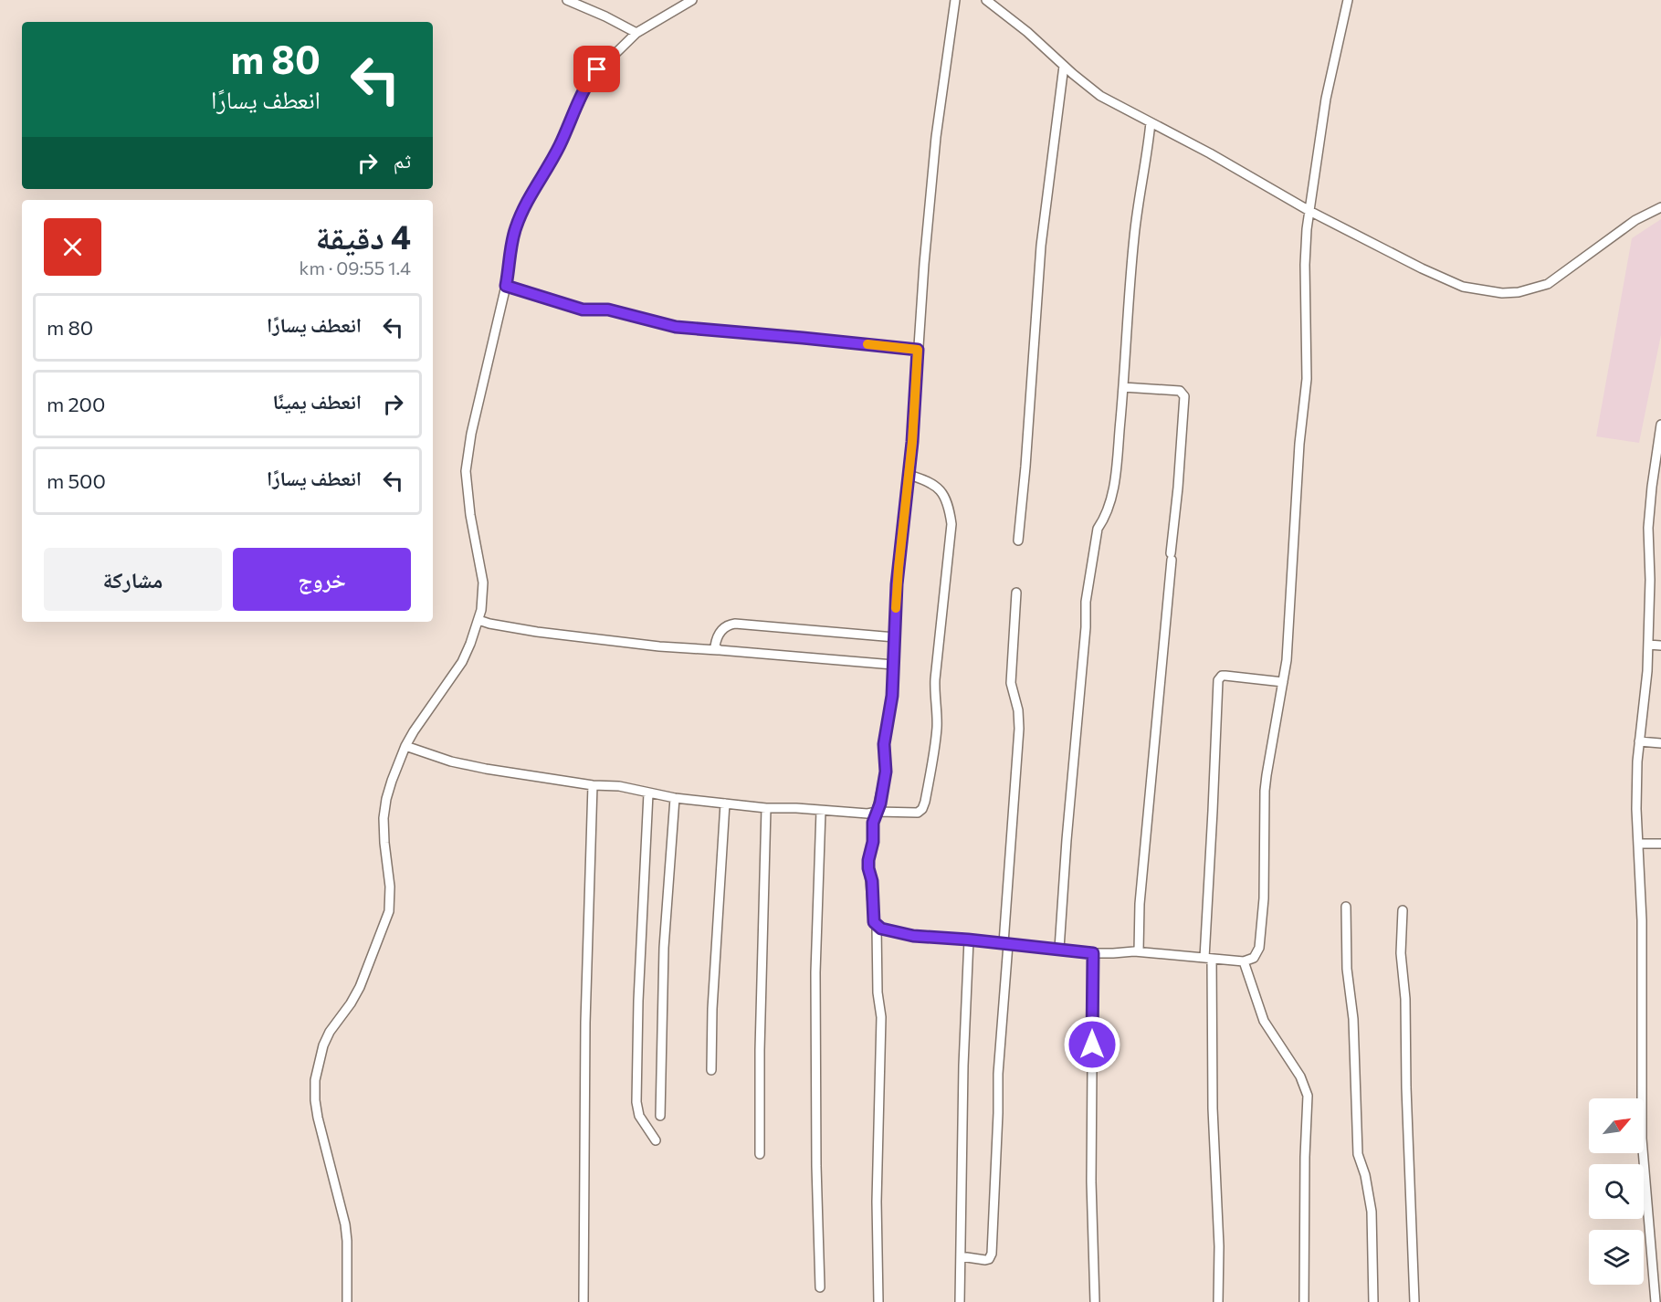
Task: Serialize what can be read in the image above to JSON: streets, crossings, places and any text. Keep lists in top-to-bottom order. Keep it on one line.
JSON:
{"north":"top right","page":{"turn":["80 m","انعطف يسارًا"],"then":"ثم","heading":["4 دقيقة","1.4 km · 09:55"],"list":[{"name":"انعطف يسارًا","value":"80 m"},{"name":"انعطف يمينًا","value":"200 m"},{"name":"انعطف يسارًا","value":"500 m"}],"buttons":["خروج","مشاركة"]}}
